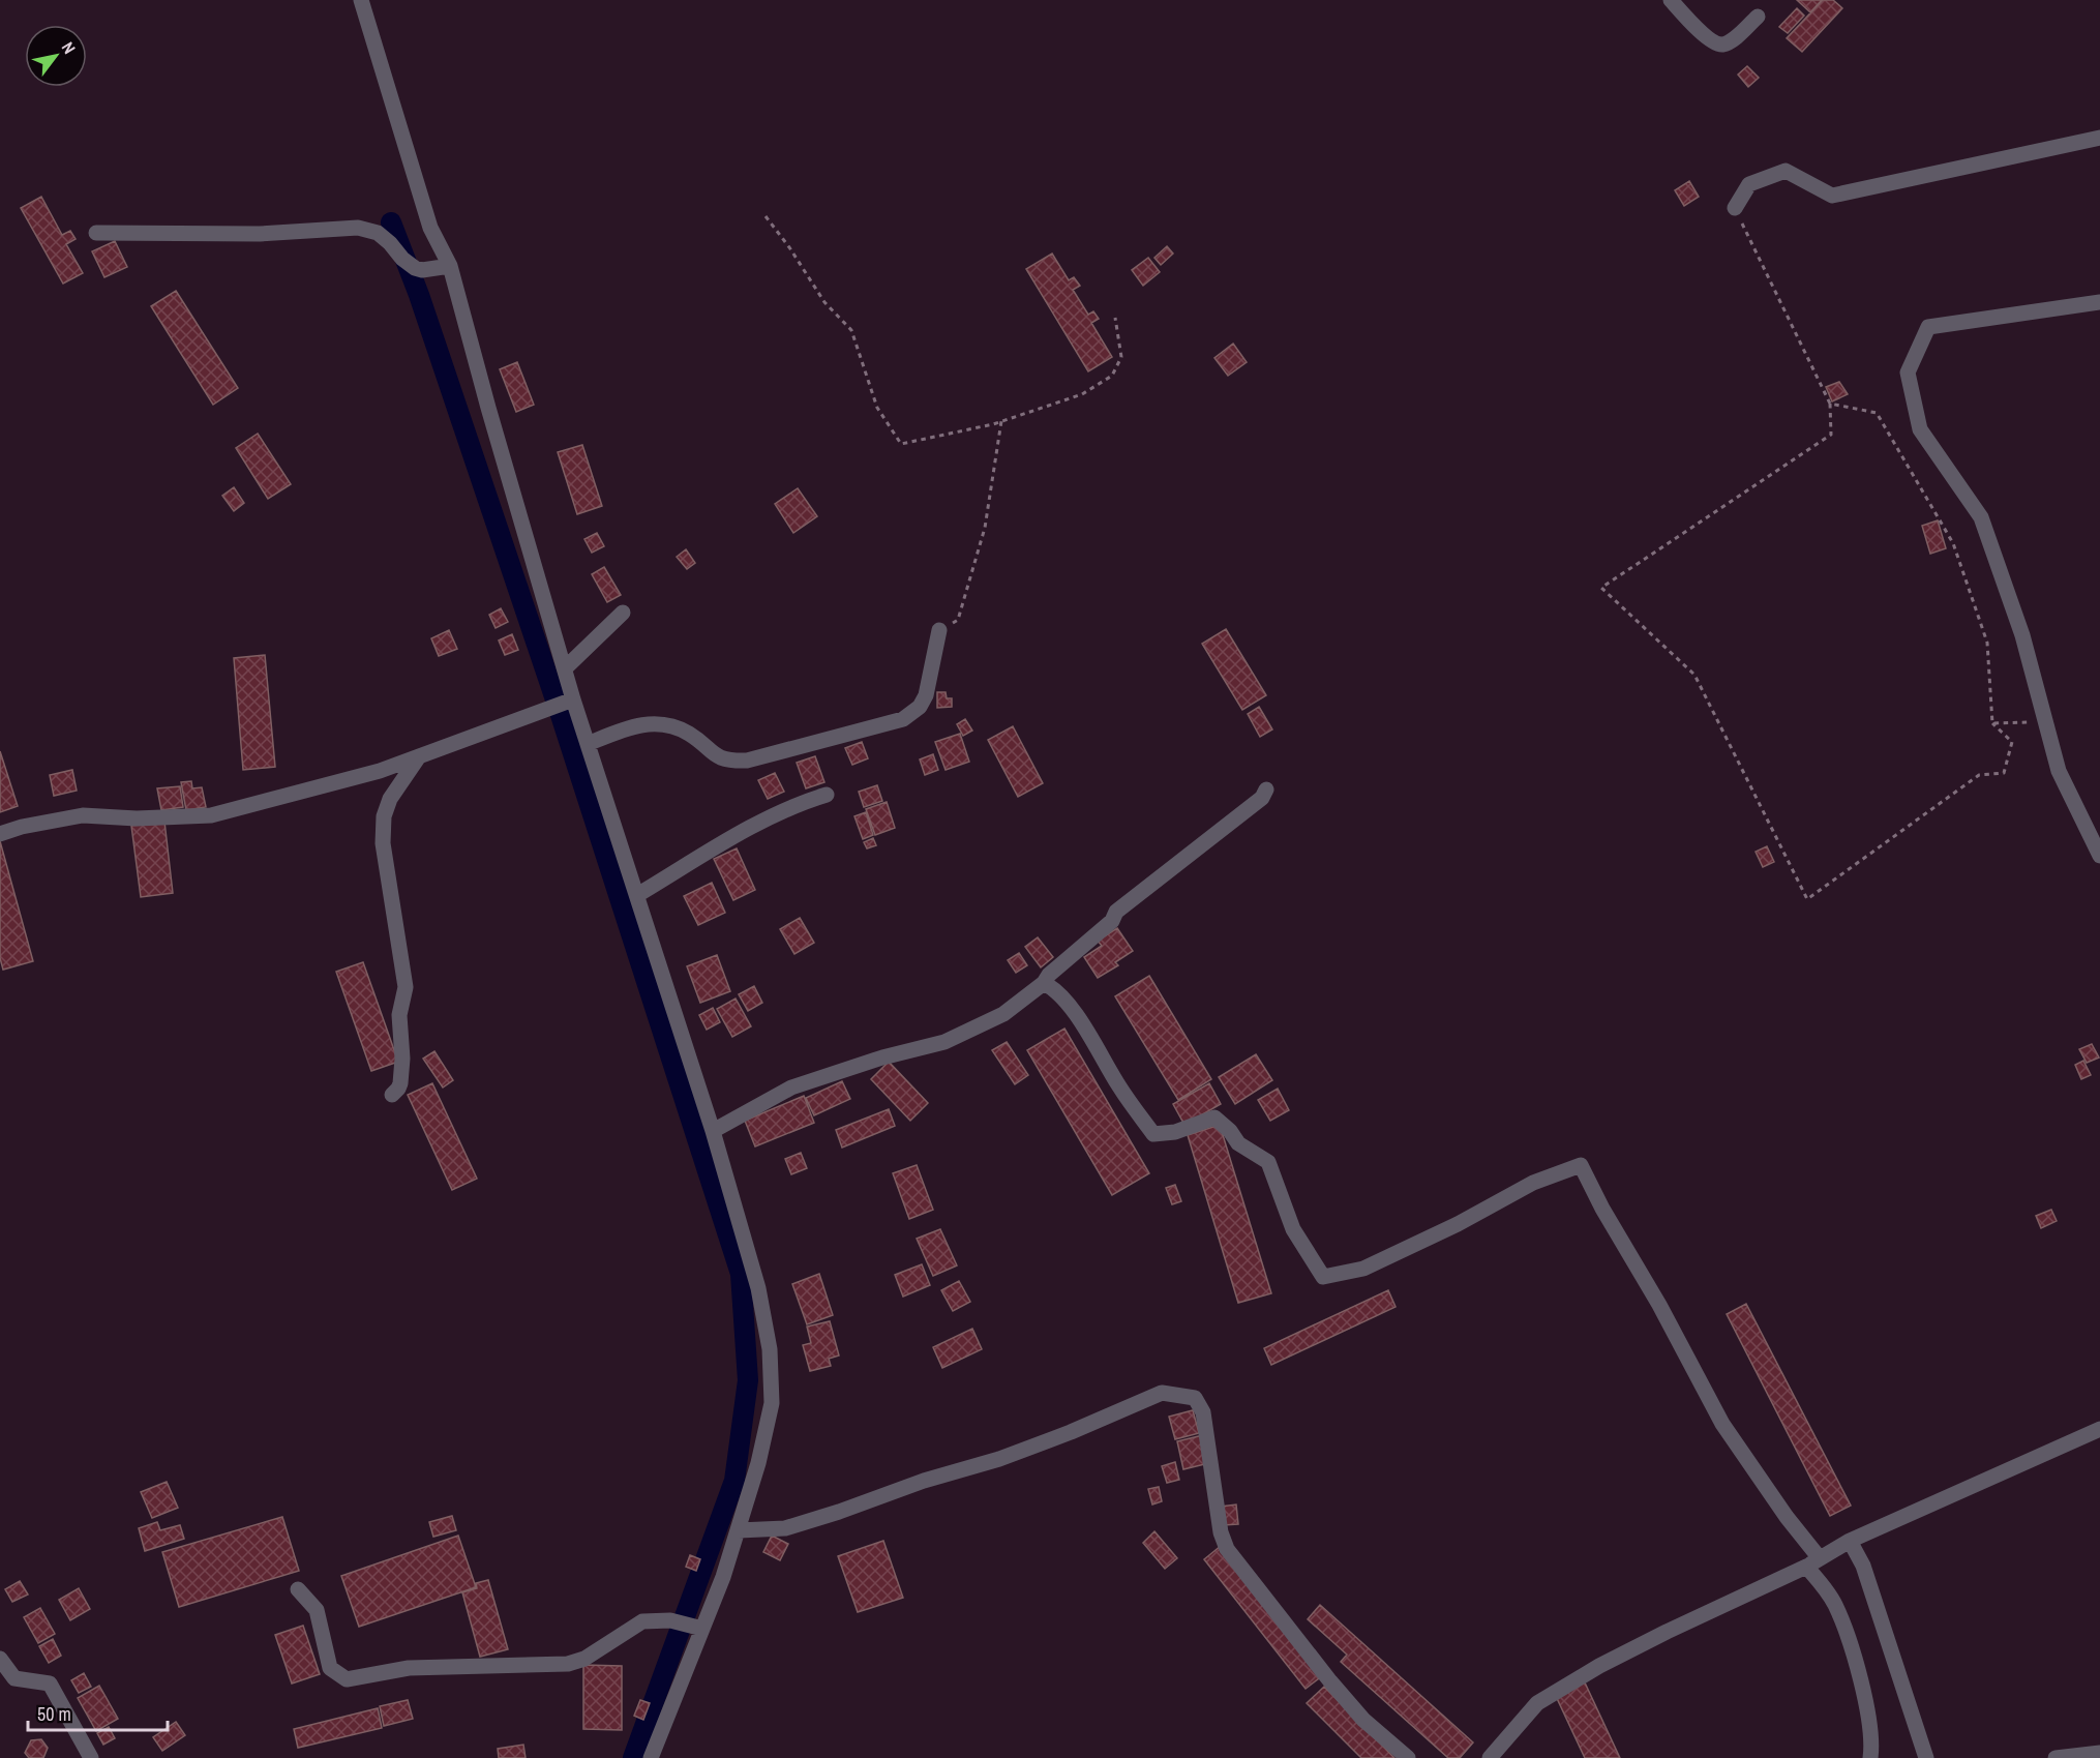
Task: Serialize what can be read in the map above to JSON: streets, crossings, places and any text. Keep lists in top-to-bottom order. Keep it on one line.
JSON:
{"scale_bar":"50 m","north":"top right"}
